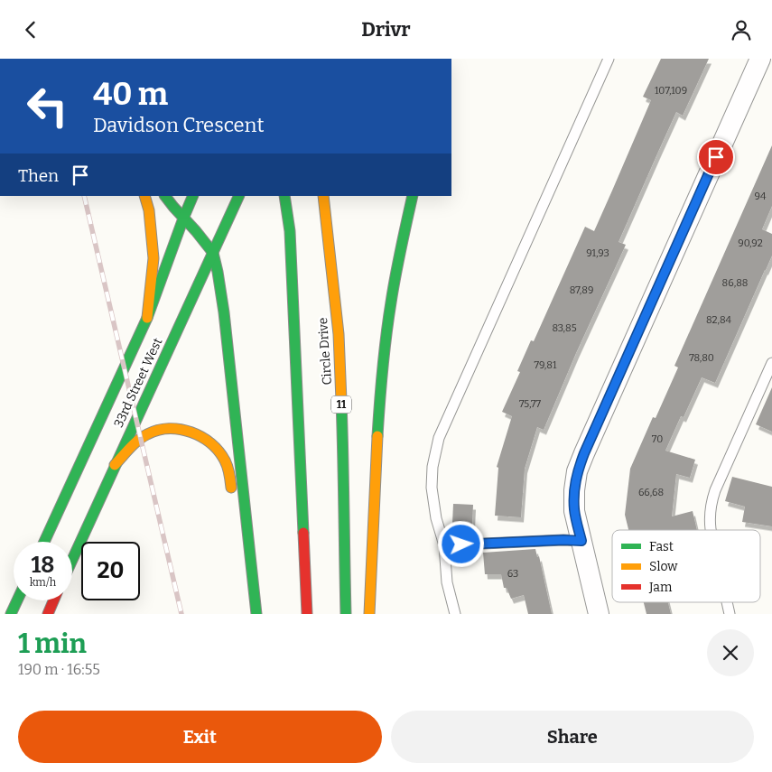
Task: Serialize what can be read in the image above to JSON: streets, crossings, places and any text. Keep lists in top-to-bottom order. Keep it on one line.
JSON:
{"streets":{"main road":["Circle Drive","33rd Street West","11"]},"house_numbers":["107,109","94","90,92","91,93","86,88","87,89","82,84","83,85","78,80","79,81","75,77","70","66,68","63"],"legend":["Fast","Slow","Jam"],"page":{"header":"Drivr","turn":["40 m","Davidson Crescent"],"then":"Then","speed":"18 km/h","limit":"20","heading":["1 min","190 m · 16:55"],"buttons":["Exit","Share"]}}
